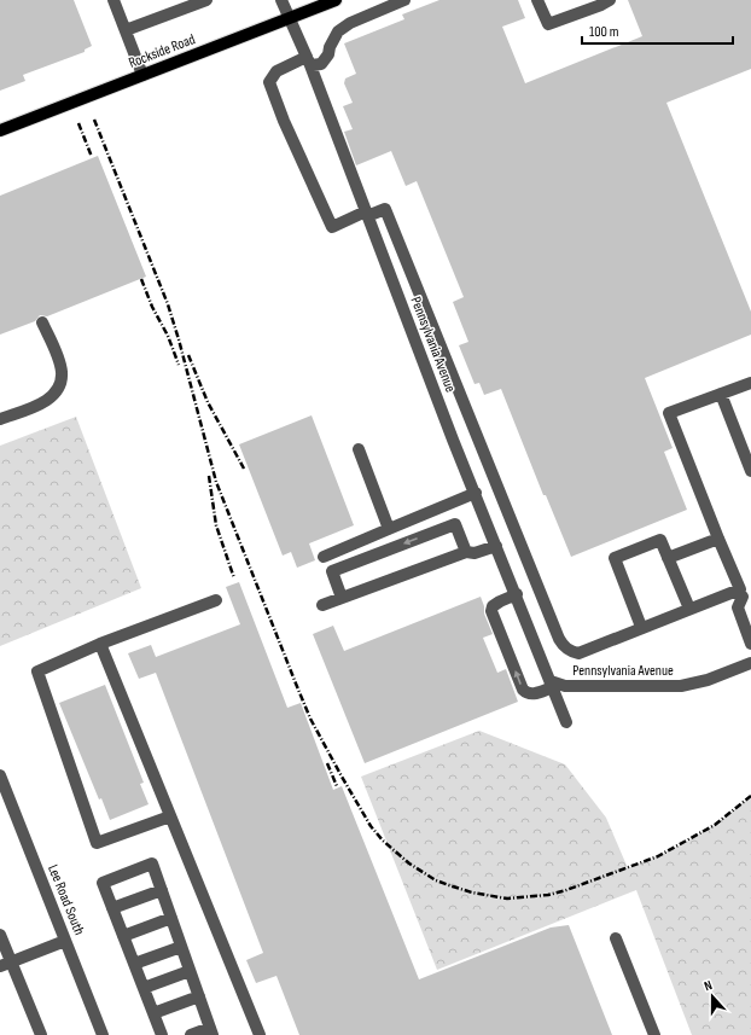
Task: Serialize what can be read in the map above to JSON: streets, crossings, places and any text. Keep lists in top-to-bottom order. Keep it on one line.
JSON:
{"streets":{"main road":["Rockside Road"],"street":["Pennsylvania Avenue","Lee Road South"]},"crossings":[["Rockside Road","Pennsylvania Avenue"]],"scale_bar":"100 m","north":"top"}
